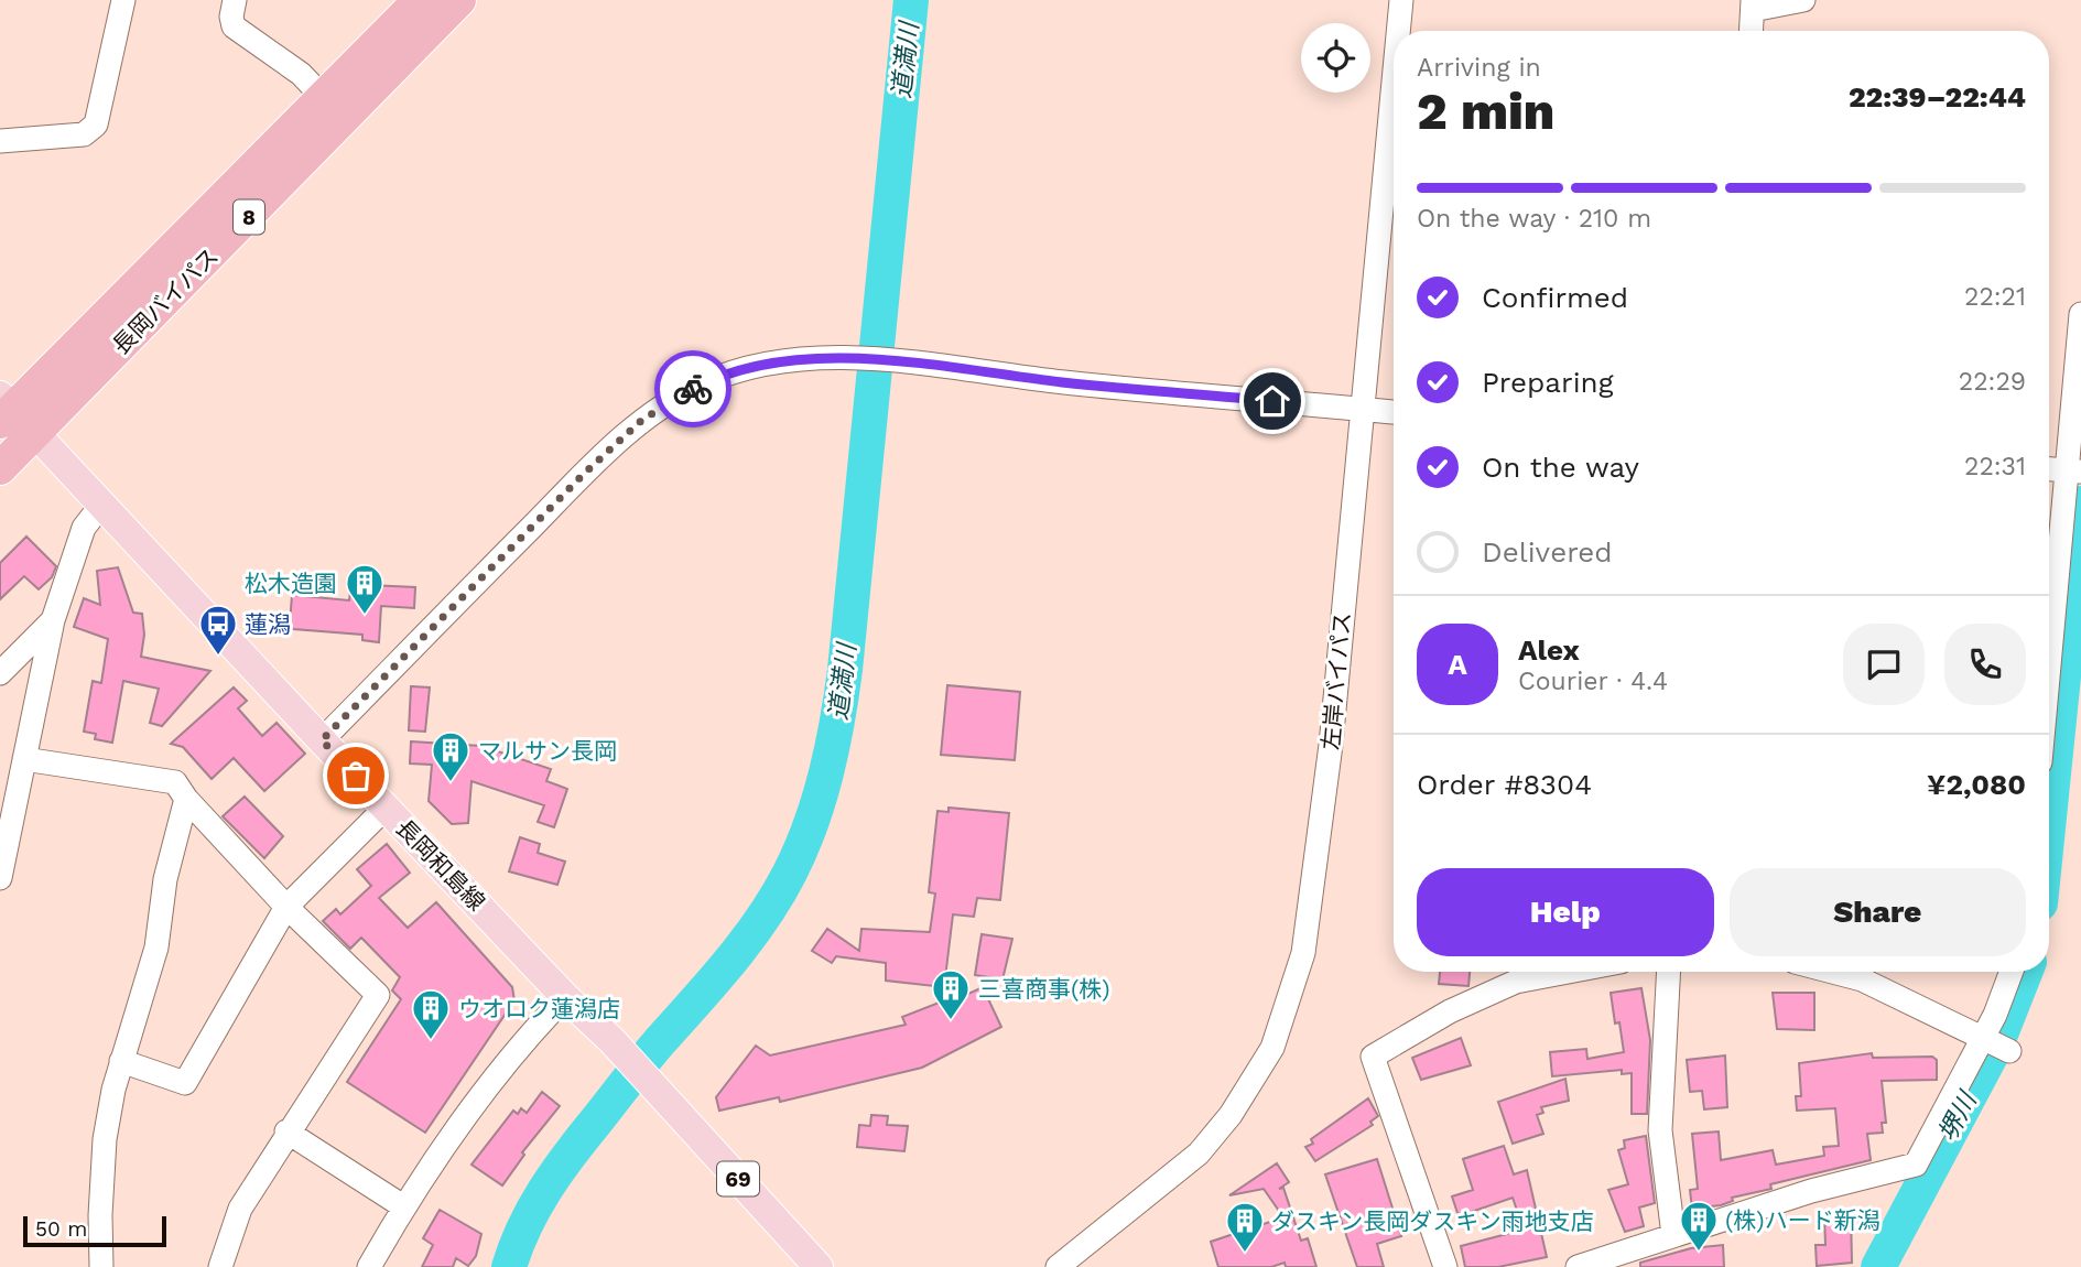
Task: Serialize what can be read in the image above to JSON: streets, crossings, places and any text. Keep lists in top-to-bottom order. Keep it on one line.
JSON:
{"streets":{"highway":["8","長岡バイパス"],"main road":["長岡和島線","69"],"street":["左岸バイパス"]},"crossings":[["長岡バイパス","長岡和島線"]],"water":["道満川","堺川"],"places":{"building":["松木造園","マルサン長岡","三喜商事(株)","ウオロク蓮潟店","(株)ハード新潟","ダスキン長岡ダスキン雨地支店"],"bus stop":["蓮潟"]},"scale_bar":"50 m","page":{"heading":["2 min","Arriving in","22:39–22:44"],"panel":["Alex","Courier · 4.4","Order #8304","¥2,080"],"bar":"On the way · 210 m","list":[["Confirmed","22:21"],["Preparing","22:29"],["On the way","22:31"],"Delivered"],"round":"A","buttons":["Help","Share"],"scale":"50 m"}}
